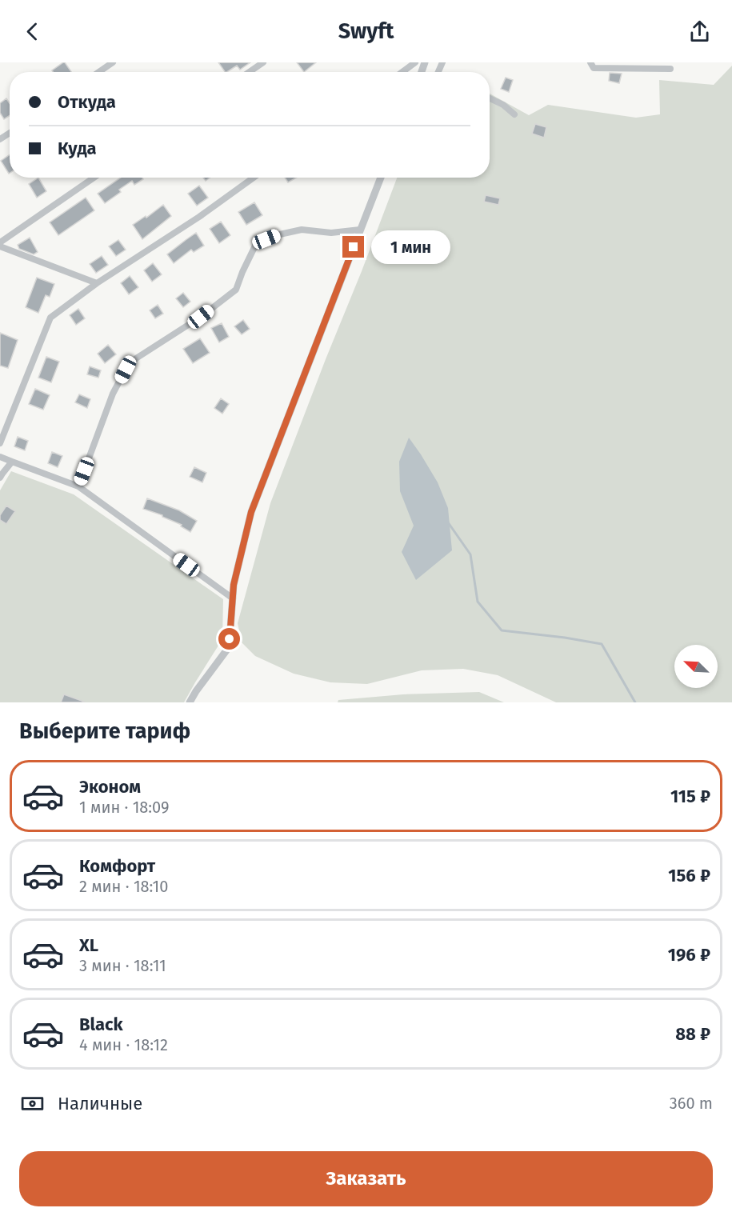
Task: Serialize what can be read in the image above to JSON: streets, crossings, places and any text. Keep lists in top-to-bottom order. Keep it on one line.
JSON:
{"north":"top left","page":{"header":"Swyft","banner":["Откуда","Куда"],"bubble":"1 мин","heading":"Выберите тариф","list":[{"name":"Эконом","note":"1 мин · 18:09","value":"115 ₽"},{"name":"Комфорт","note":"2 мин · 18:10","value":"156 ₽"},{"name":"XL","note":"3 мин · 18:11","value":"196 ₽"},{"name":"Black","note":"4 мин · 18:12","value":"88 ₽"}],"pay":["Наличные","360 m"],"buttons":"Заказать"}}
